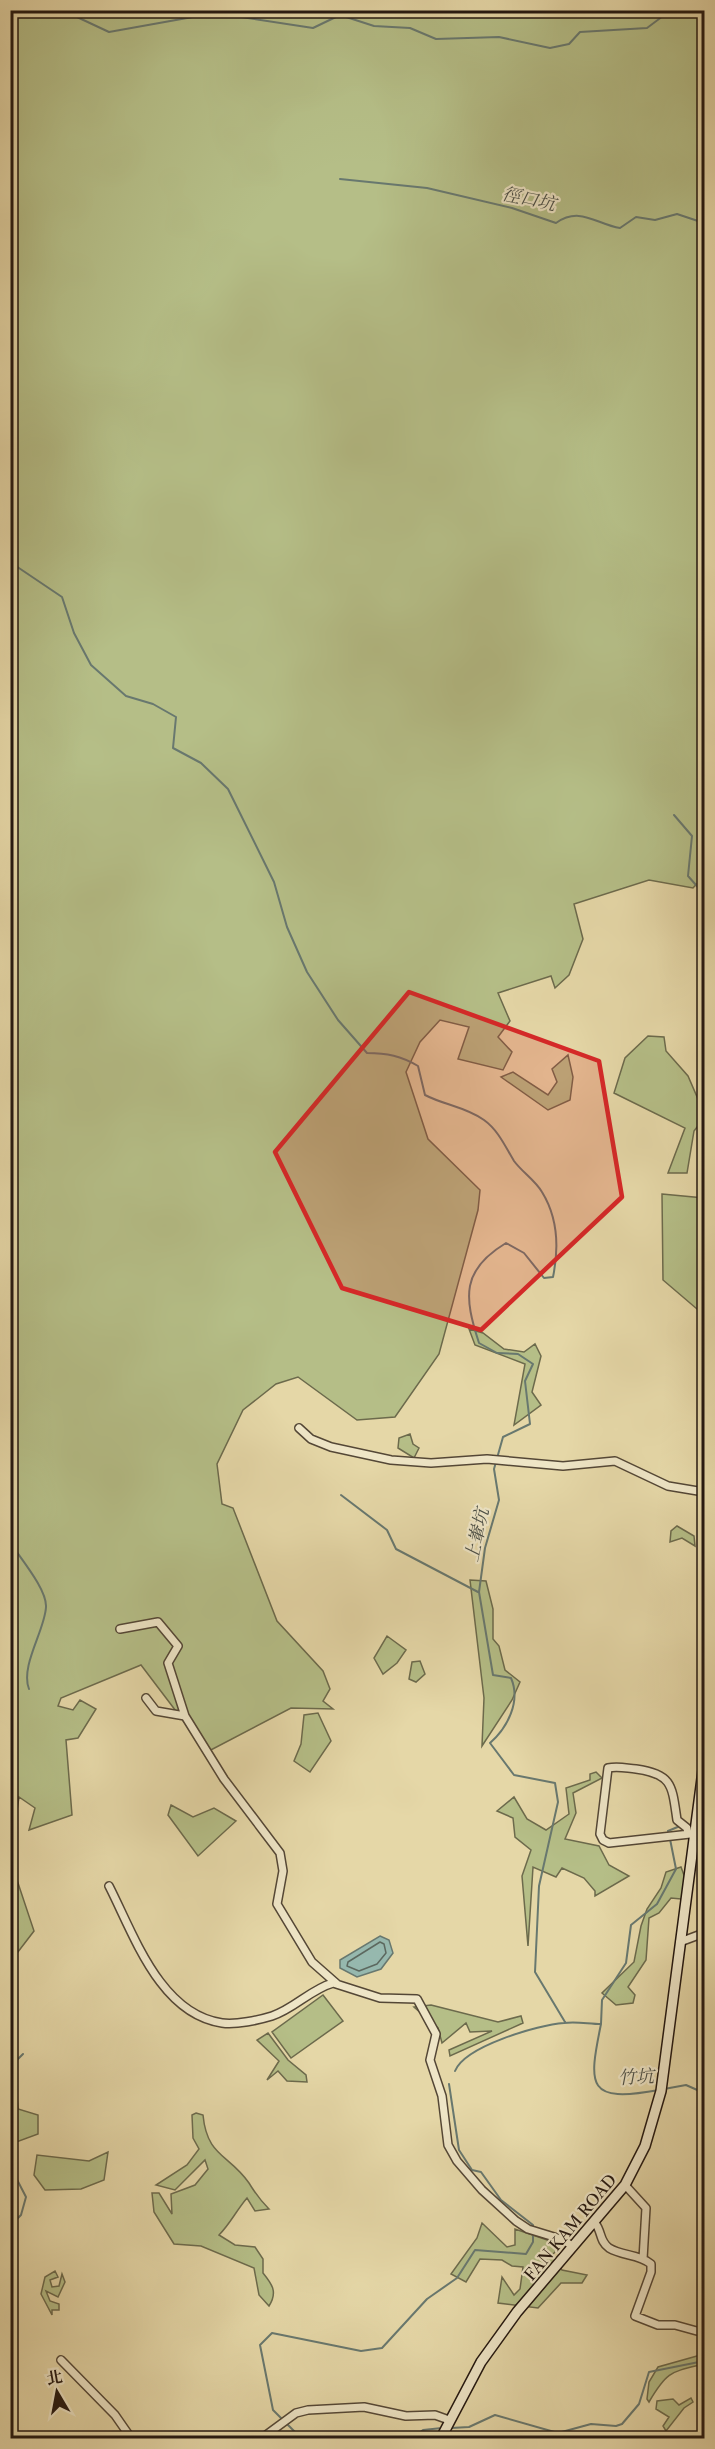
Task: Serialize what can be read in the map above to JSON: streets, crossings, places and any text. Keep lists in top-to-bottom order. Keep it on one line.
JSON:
{"streets":{"main road":["FAN KAM ROAD"]},"water":["徑口坑","上輋坑","竹坑"],"north":"top"}
